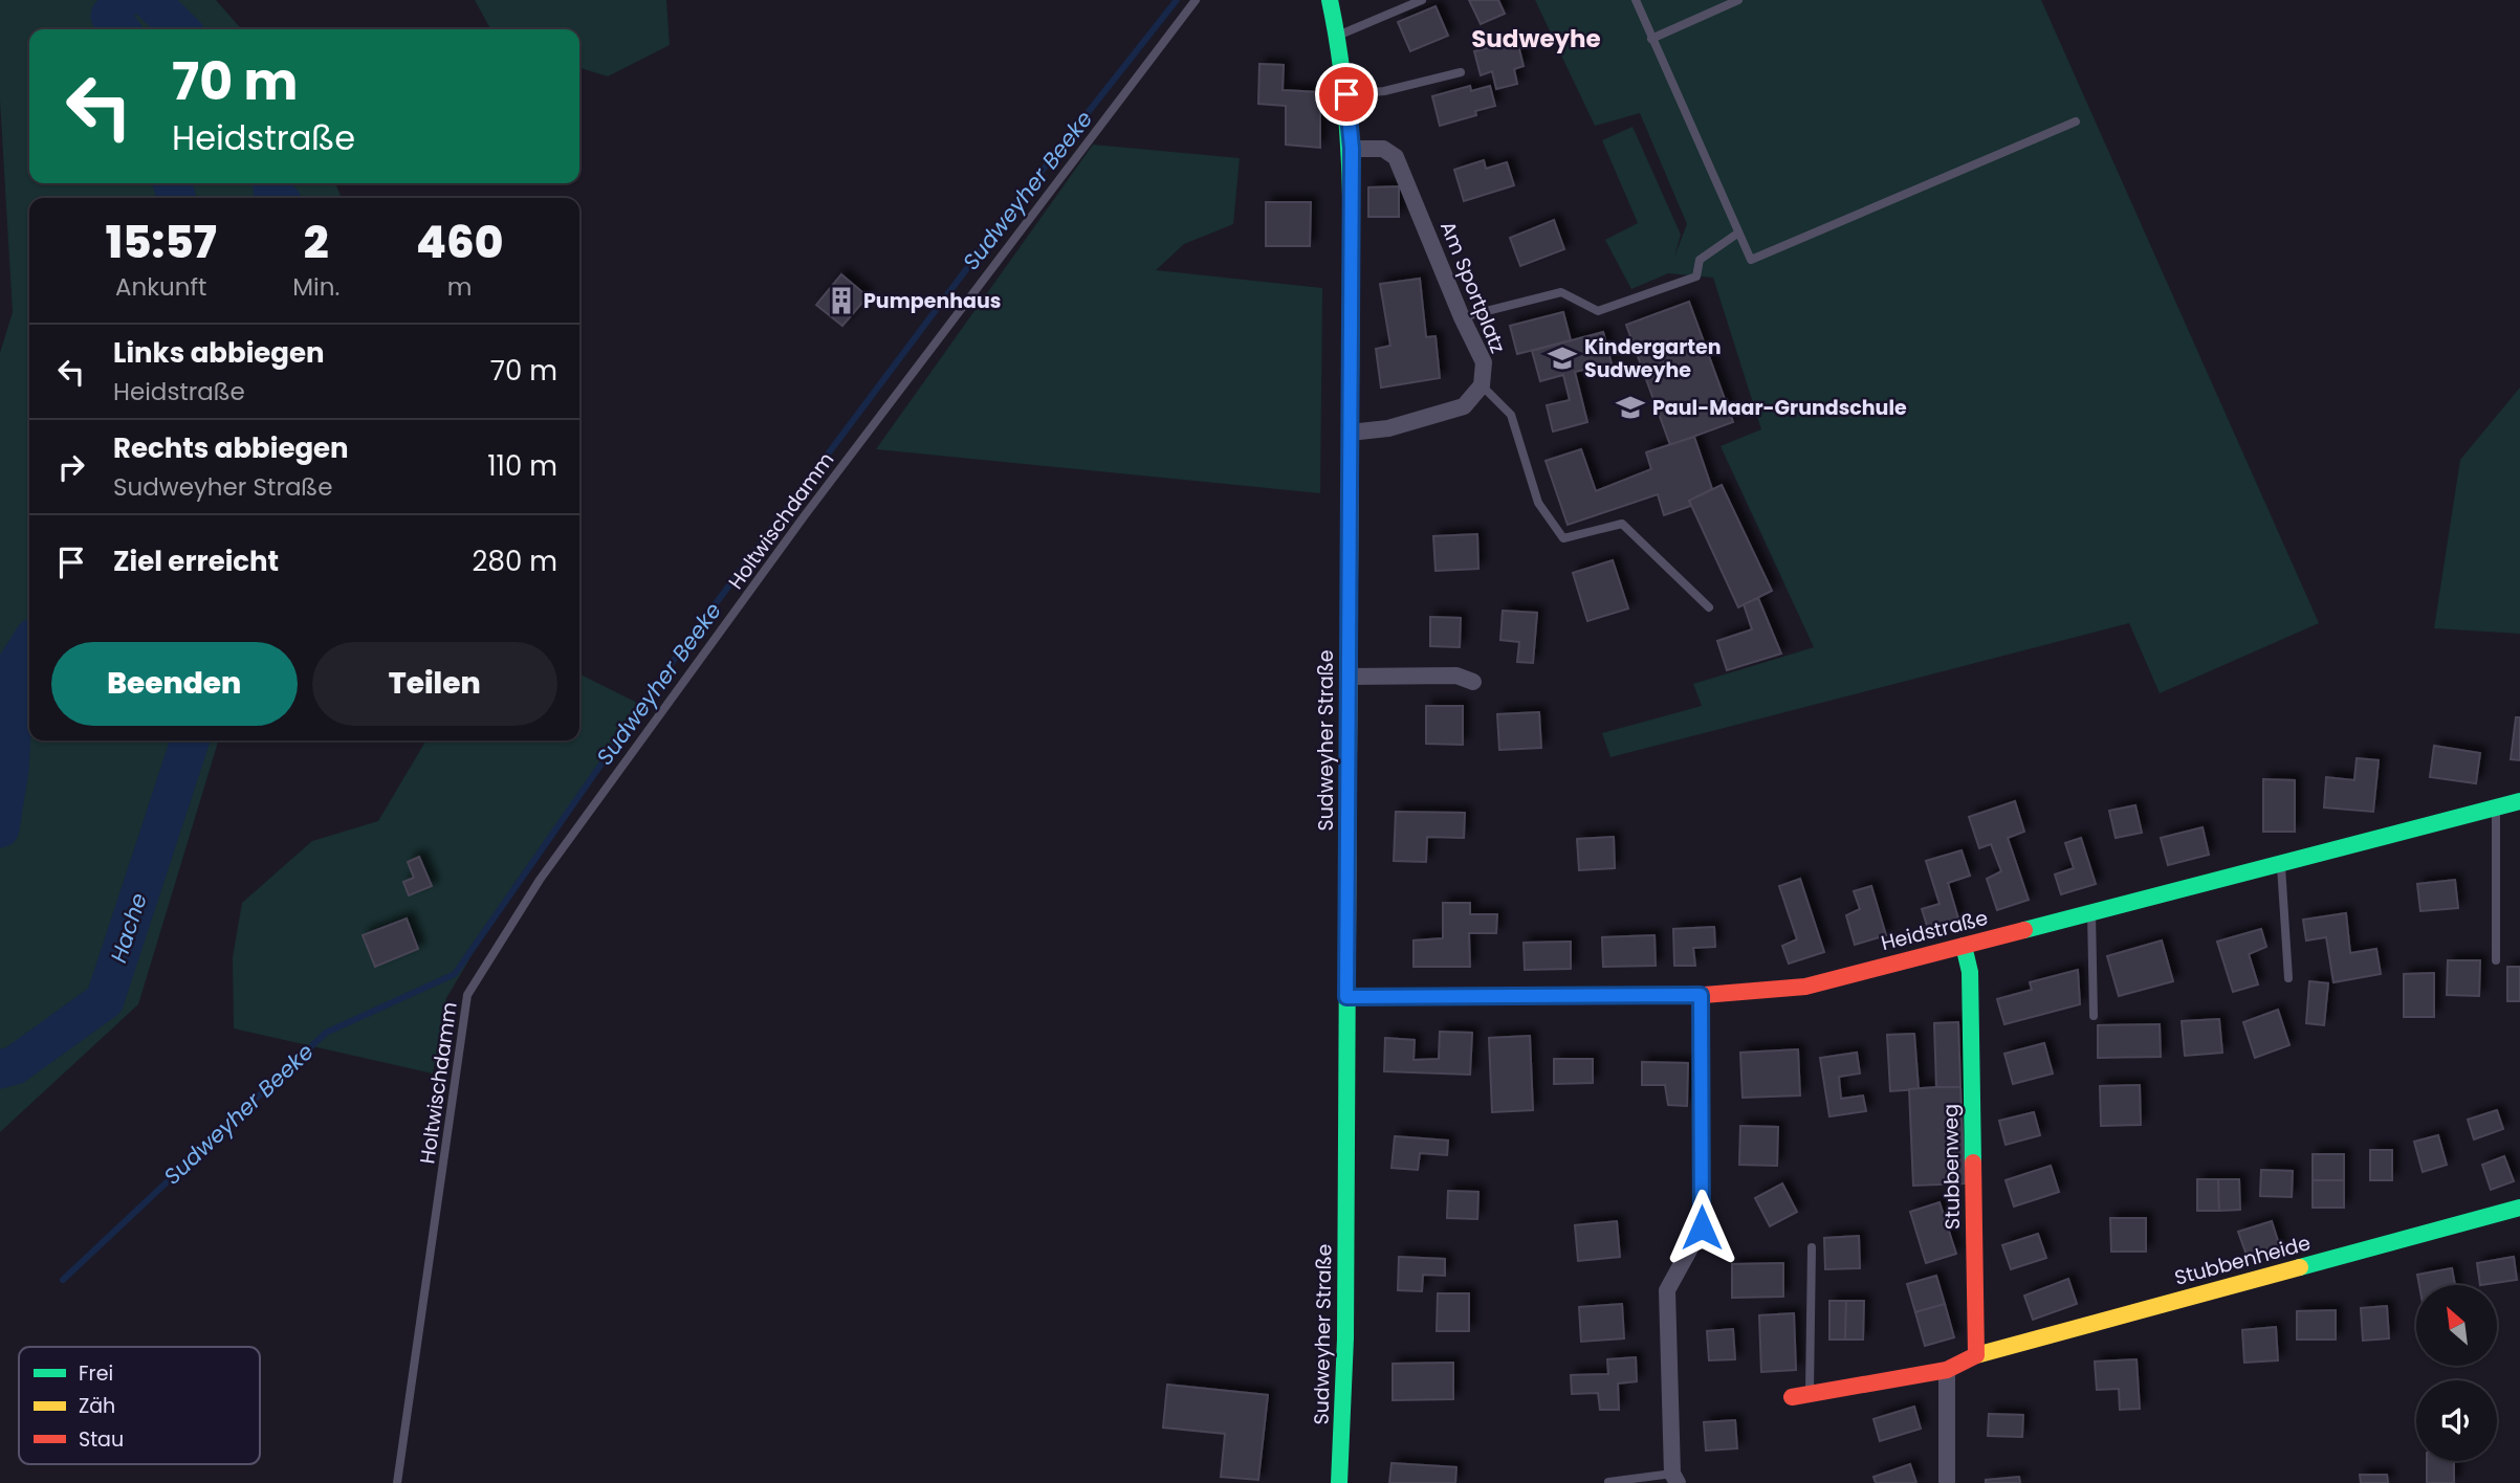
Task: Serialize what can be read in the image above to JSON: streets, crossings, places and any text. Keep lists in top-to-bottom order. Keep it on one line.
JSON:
{"streets":{"street":["Am Sportplatz","Sudweyher Straße","Heidstraße","Stubbenweg","Stubbenheide"],"lane":["Holtwischdamm"]},"crossings":[["Am Sportplatz","Sudweyher Straße"],["Sudweyher Straße","Heidstraße"],["Heidstraße","Stubbenweg"],["Stubbenweg","Stubbenheide"]],"districts":["Sudweyhe"],"water":["Sudweyher Beeke","Hache"],"places":{"building":["Pumpenhaus"],"school or university":["Kindergarten Sudweyhe","Paul-Maar-Grundschule"]},"legend":["Frei","Zäh","Stau"],"north":"top left","page":{"turn":["70 m","Heidstraße"],"eta":["15:57","Ankunft","2","Min.","460","m"],"list":[{"name":"Links abbiegen","note":"Heidstraße","value":"70 m"},{"name":"Rechts abbiegen","note":"Sudweyher Straße","value":"110 m"},{"name":"Ziel erreicht","value":"280 m"}],"buttons":["Beenden","Teilen"]}}
